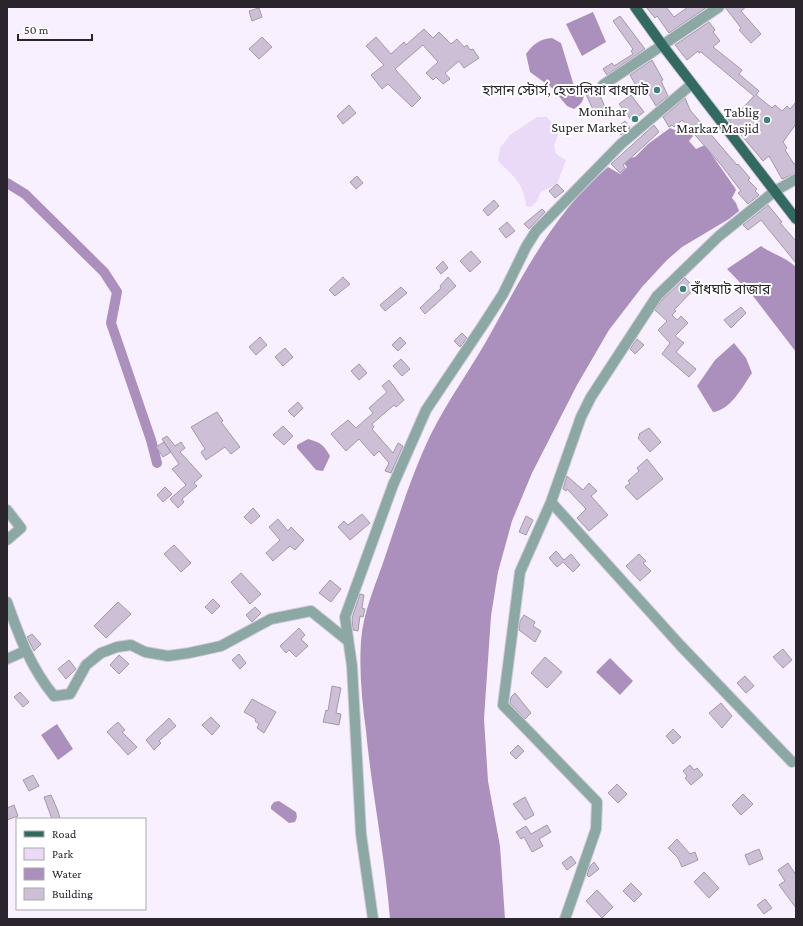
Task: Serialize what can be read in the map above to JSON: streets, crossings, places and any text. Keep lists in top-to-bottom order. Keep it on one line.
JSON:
{"places":["হাসান স্টোর্স, হেতালিয়া বাধঘাট","Monihar Super Market","Tablig Markaz Masjid","বাঁধঘাট বাজার"],"legend":["Road","Park","Water","Building"],"scale_bar":"50 m"}
